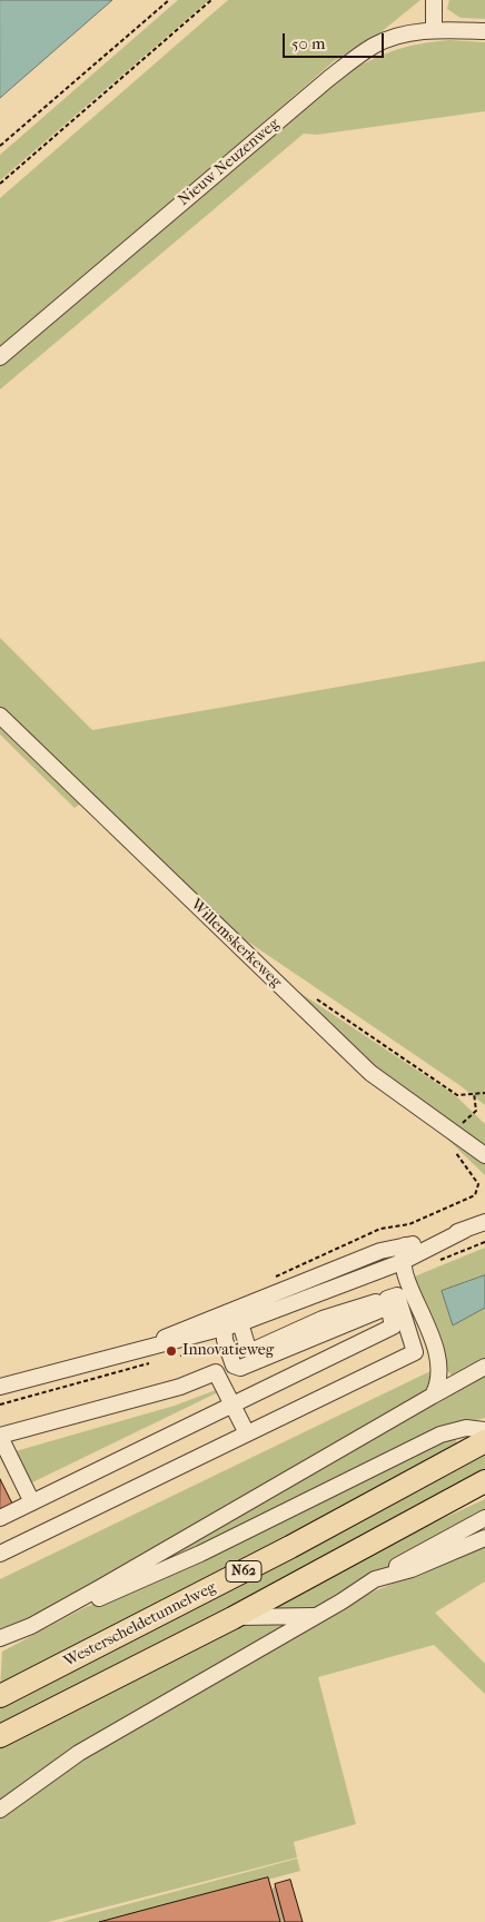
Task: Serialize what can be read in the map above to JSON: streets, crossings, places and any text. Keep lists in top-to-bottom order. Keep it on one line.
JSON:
{"streets":{"highway":["N62","Westerscheldetunnelweg"],"street":["Nieuw Neuzenweg","Willemskerkeweg"]},"places":["Innovatieweg"],"scale_bar":"50 m"}
